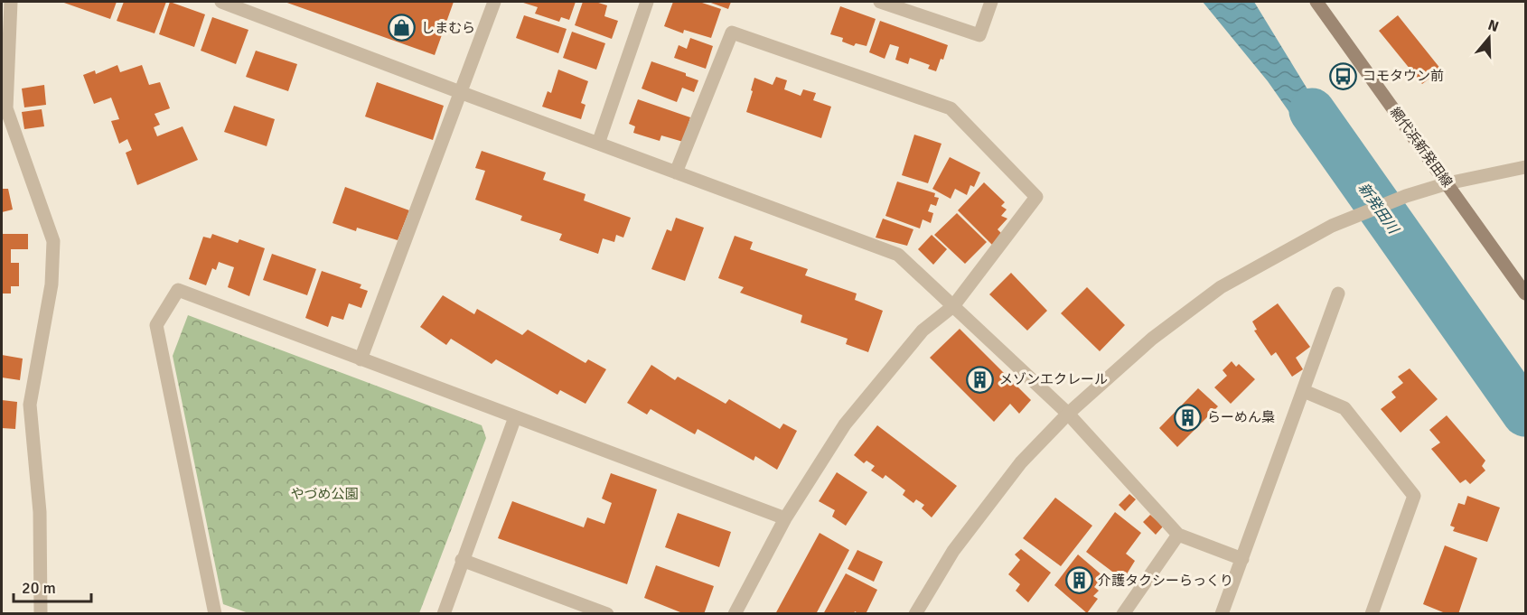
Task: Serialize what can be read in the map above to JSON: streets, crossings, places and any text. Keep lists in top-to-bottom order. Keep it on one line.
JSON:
{"streets":{"main road":["網代浜新発田線"]},"water":["新発田川"],"parks":["やづめ公園"],"places":{"shop":["しまむら"],"bus stop":["コモタウン前"],"building":["メゾンエクレール","らーめん梟","介護タクシーらっくり"]},"scale_bar":"20 m","north":"top"}
